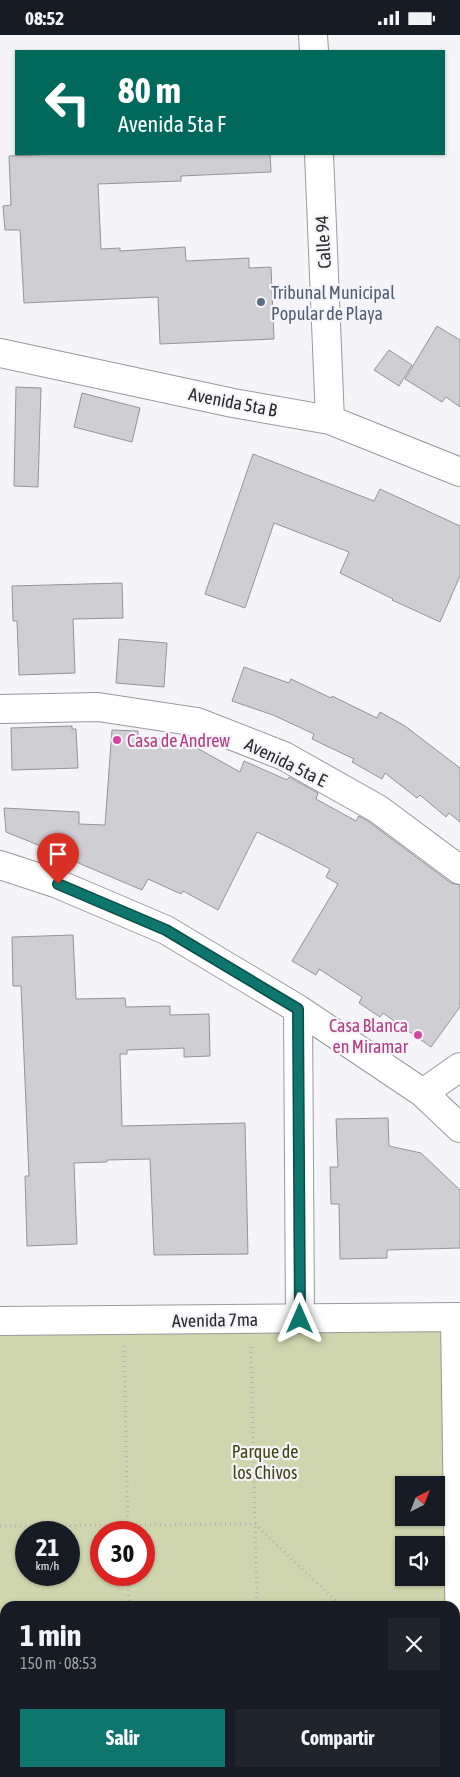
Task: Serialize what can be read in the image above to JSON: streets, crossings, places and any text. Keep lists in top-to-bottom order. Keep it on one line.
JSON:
{"streets":{"street":["Calle 94","Avenida 5ta B","Avenida 5ta E","Avenida 7ma"]},"crossings":[["Calle 94","Avenida 5ta B"]],"parks":["Parque de los Chivos"],"places":["Tribunal Municipal Popular de Playa","Casa de Andrew","Casa Blanca en Miramar"],"north":"top right","page":{"status":"08:52","turn":["80 m","Avenida 5ta F"],"speed":"21 km/h","limit":"30","heading":["1 min","150 m · 08:53"],"buttons":["Salir","Compartir"]}}
